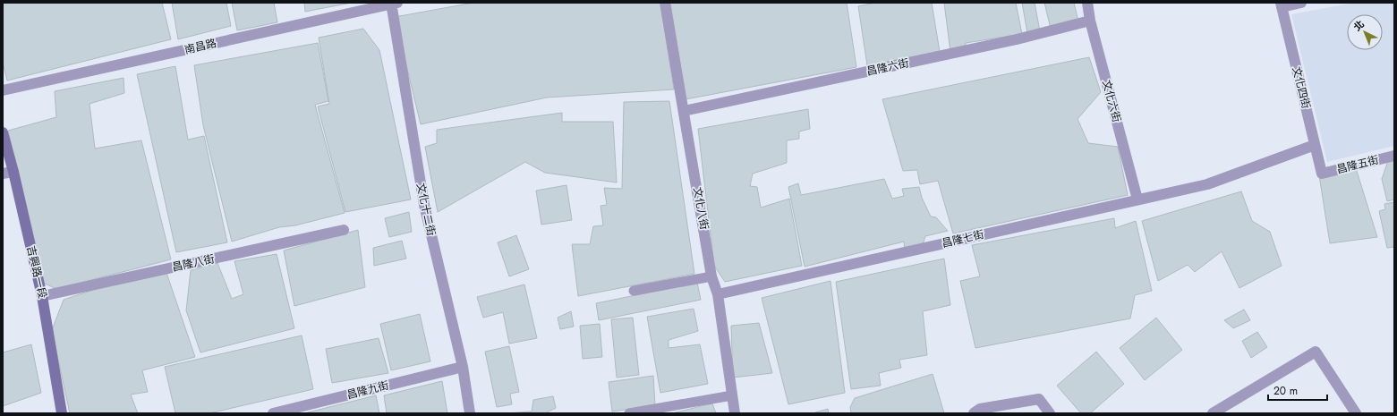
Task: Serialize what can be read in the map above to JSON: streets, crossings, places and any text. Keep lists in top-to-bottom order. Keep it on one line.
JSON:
{"streets":{"street":["南昌路","昌隆六街","文化四街","文化六街","昌隆五街","文化八街","文化十二街","昌隆七街","昌隆八街","吉興路一段","昌隆九街"]},"crossings":[["南昌路","文化十二街"],["昌隆六街","文化六街"],["昌隆六街","文化八街"],["文化四街","昌隆五街"],["文化四街","昌隆七街"],["文化六街","昌隆七街"],["文化八街","昌隆七街"],["文化十二街","昌隆九街"],["昌隆八街","吉興路一段"]],"scale_bar":"20 m","north":"top left"}
